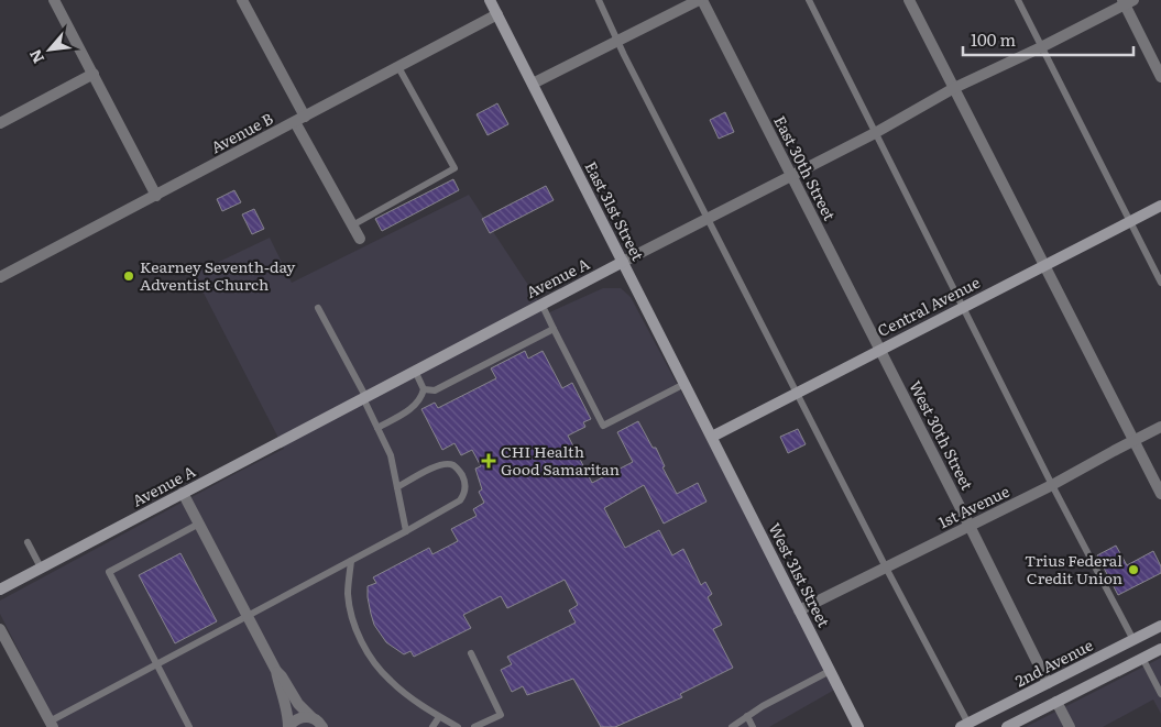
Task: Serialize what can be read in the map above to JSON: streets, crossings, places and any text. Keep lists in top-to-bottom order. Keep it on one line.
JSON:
{"streets":{"street":["Avenue B","East 30th Street","East 31st Street","Avenue A","Central Avenue","West 30th Street","1st Avenue","West 31st Street","2nd Avenue"]},"crossings":[["Avenue B","East 31st Street"],["East 30th Street","Avenue A"],["East 30th Street","Central Avenue"],["East 30th Street","West 30th Street"],["East 31st Street","Avenue A"],["East 31st Street","Central Avenue"],["East 31st Street","West 31st Street"],["Central Avenue","West 30th Street"],["Central Avenue","West 31st Street"],["West 30th Street","1st Avenue"],["West 30th Street","2nd Avenue"],["1st Avenue","West 31st Street"]],"places":{"other":["Kearney Seventh-day Adventist Church","Trius Federal Credit Union"],"health":["CHI Health Good Samaritan"]},"scale_bar":"100 m","north":"bottom left"}
